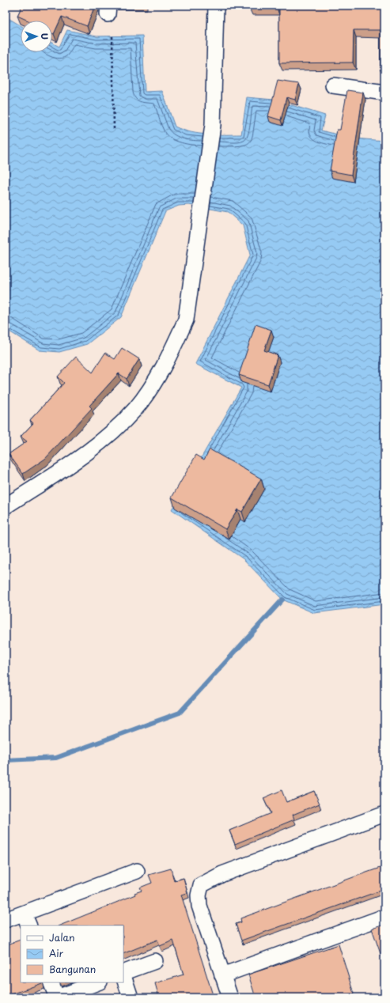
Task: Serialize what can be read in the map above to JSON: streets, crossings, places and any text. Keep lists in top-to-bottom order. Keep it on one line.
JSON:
{"legend":["Jalan","Air","Bangunan"],"north":"right"}
